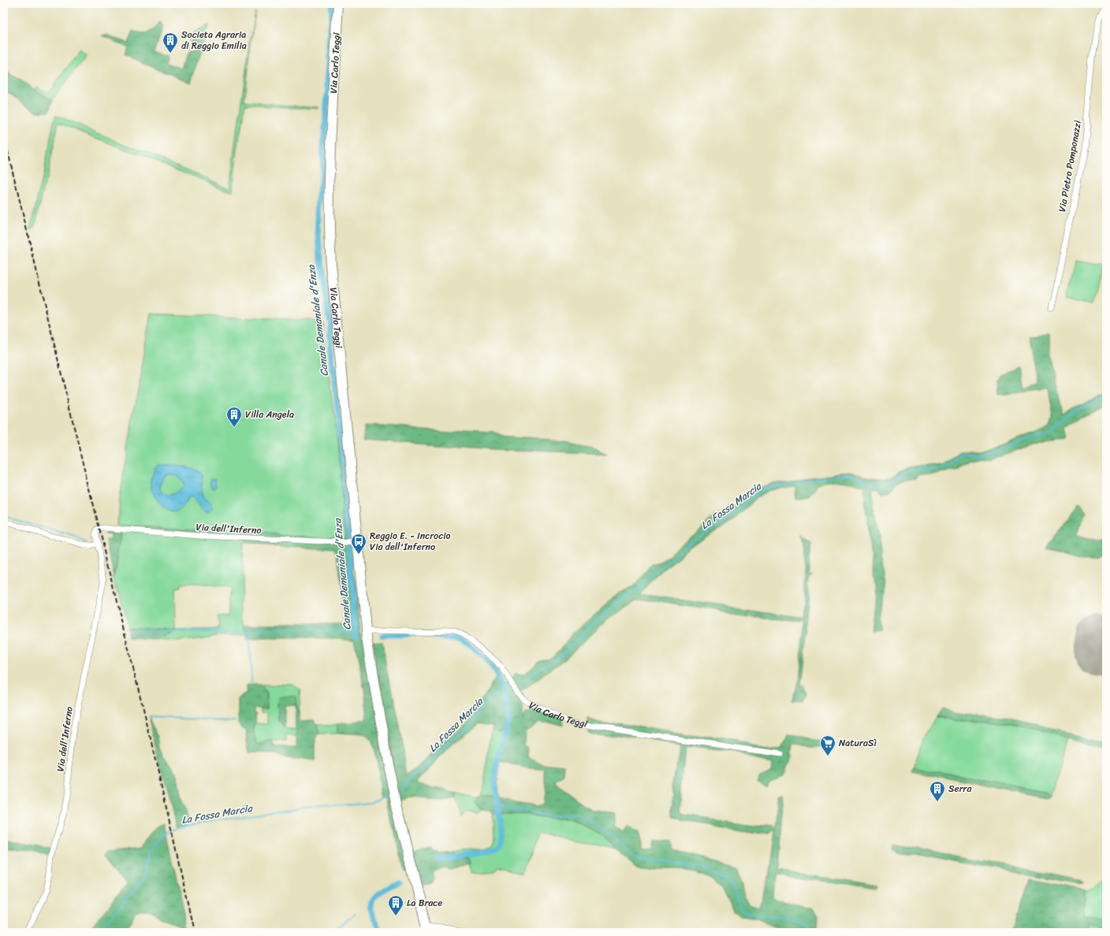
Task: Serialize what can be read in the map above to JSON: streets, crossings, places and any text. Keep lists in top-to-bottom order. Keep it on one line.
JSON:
{"streets":{"main road":["Via Carlo Teggi"],"street":["Via Pietro Pomponazzi","Via dell'Inferno"]},"crossings":[["Via Carlo Teggi","Via dell'Inferno"]],"water":["Canale Demaniale d'Enza","La Fossa Marcia"],"places":{"building":["Societa Agraria di Reggio Emilia","Villa Angela","Serra","La Brace"],"bus stop":["Reggio E. - Incrocio Via dell'Inferno"],"supermarket":["NaturaSì"]}}
